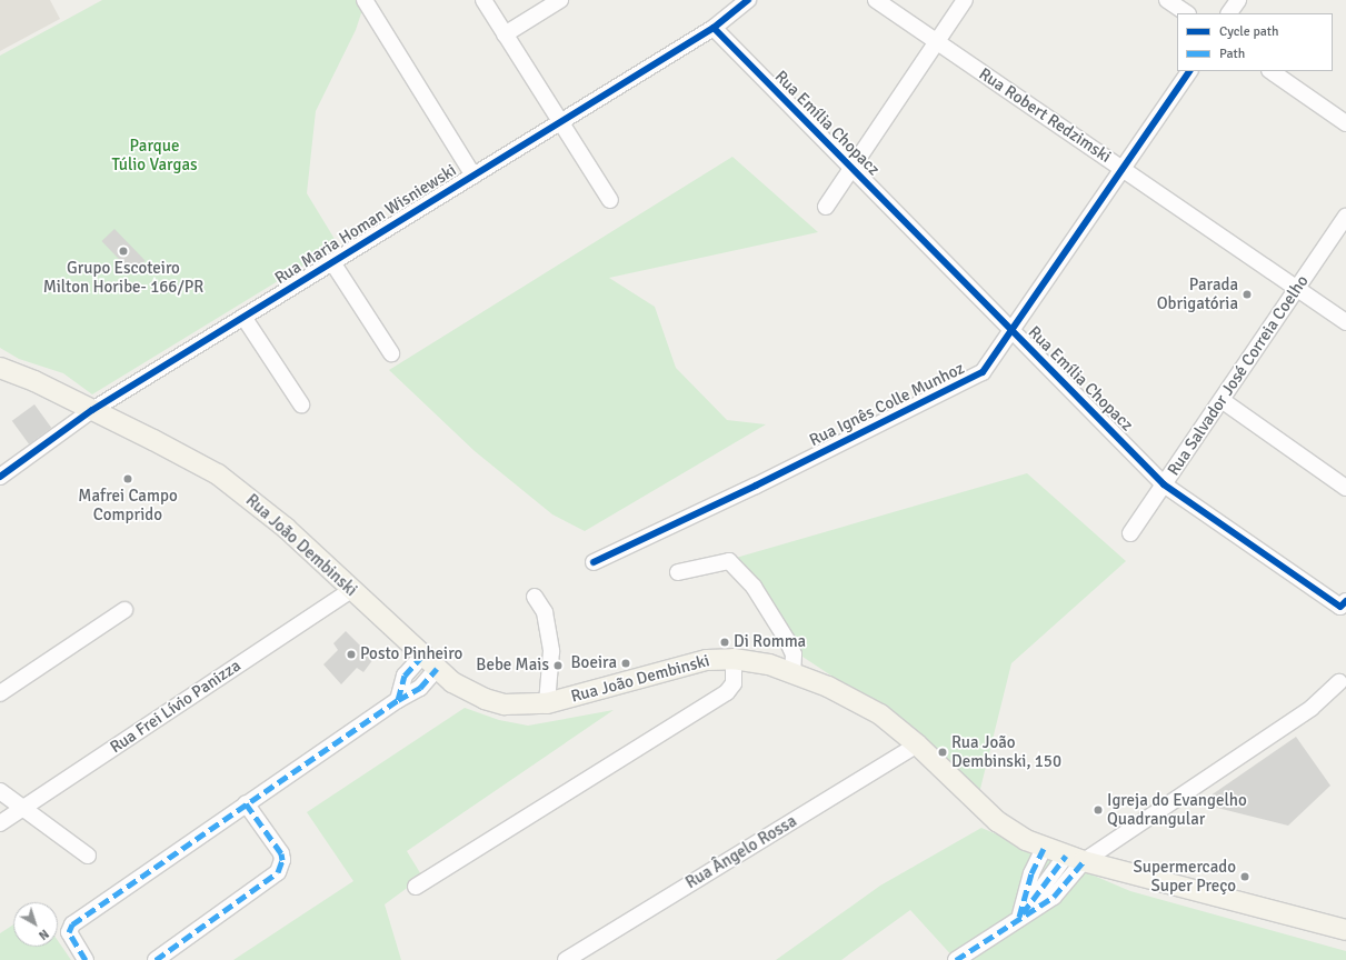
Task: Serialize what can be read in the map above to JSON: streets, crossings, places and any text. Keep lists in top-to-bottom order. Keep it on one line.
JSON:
{"streets":{"main road":["Rua João Dembinski"],"street":["Rua Robert Redzimski","Rua Emília Chopacz","Rua Maria Homan Wisniewski","Rua Salvador José Correia Coelho","Rua Ignês Colle Munhoz","Rua Frei Lívio Panizza","Rua Ângelo Rossa"]},"crossings":[["Rua Robert Redzimski","Rua Salvador José Correia Coelho"],["Rua Robert Redzimski","Rua Ignês Colle Munhoz"],["Rua Emília Chopacz","Rua Maria Homan Wisniewski"],["Rua Emília Chopacz","Rua Salvador José Correia Coelho"],["Rua Emília Chopacz","Rua Ignês Colle Munhoz"],["Rua Maria Homan Wisniewski","Rua João Dembinski"],["Rua João Dembinski","Rua Frei Lívio Panizza"],["Rua João Dembinski","Rua Ângelo Rossa"]],"parks":["Parque Túlio Vargas"],"places":["Grupo Escoteiro Milton Horibe- 166/PR","Parada Obrigatória","Mafrei Campo Comprido","Di Romma","Posto Pinheiro","Boeira","Bebe Mais","Rua João Dembinski, 150","Igreja do Evangelho Quadrangular","Supermercado Super Preço"],"legend":["Cycle path","Path"],"north":"bottom right"}
